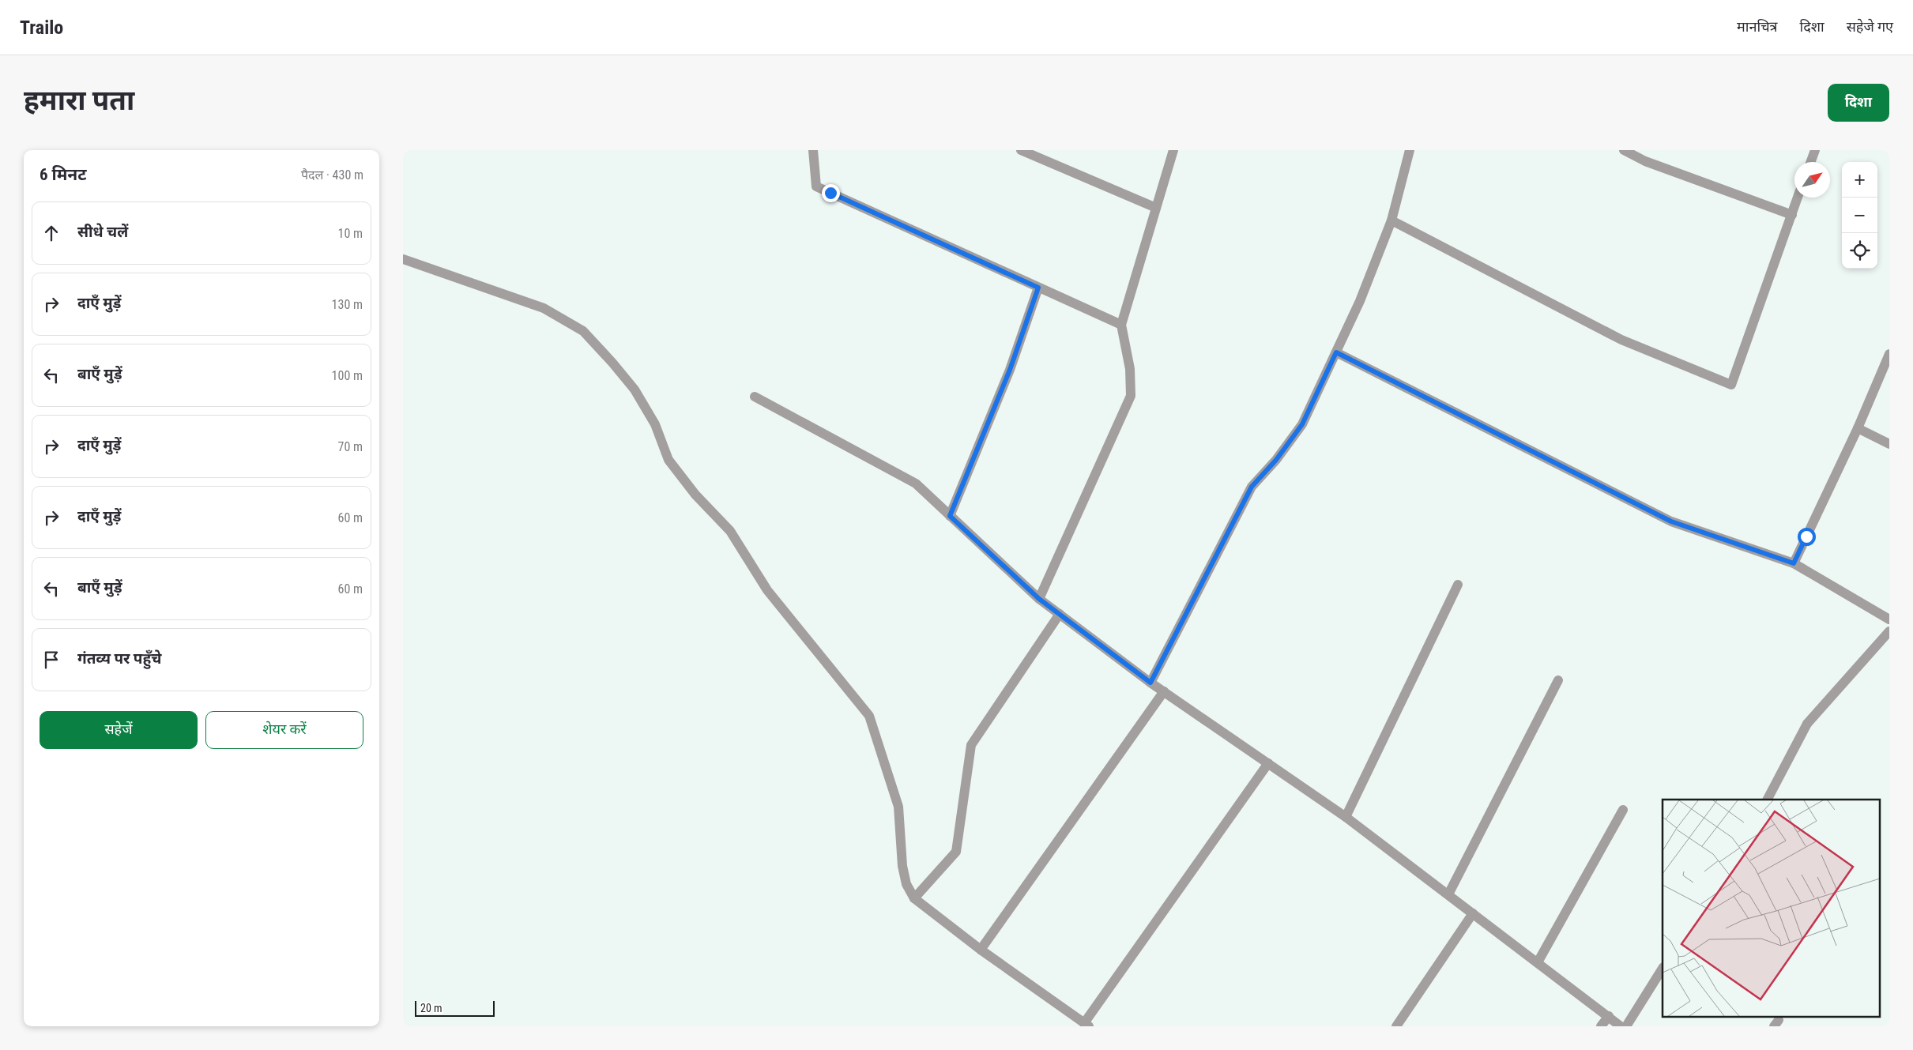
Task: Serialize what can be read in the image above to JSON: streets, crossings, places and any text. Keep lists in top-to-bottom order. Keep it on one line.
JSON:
{"scale_bar":"20 m","north":"top right","page":{"header":"Trailo","nav":["मानचित्र","दिशा","सहेजे गए"],"buttons":["दिशा",["सहेजें","शेयर करें"]],"title":"हमारा पता","heading":["6 मिनट","पैदल · 430 m"],"map_buttons":["+","−"],"list":[["सीधे चलें","10 m"],["दाएँ मुड़ें","130 m"],["बाएँ मुड़ें","100 m"],["दाएँ मुड़ें","70 m"],["दाएँ मुड़ें","60 m"],["बाएँ मुड़ें","60 m"],"गंतव्य पर पहुँचे"],"scale":"20 m"}}
